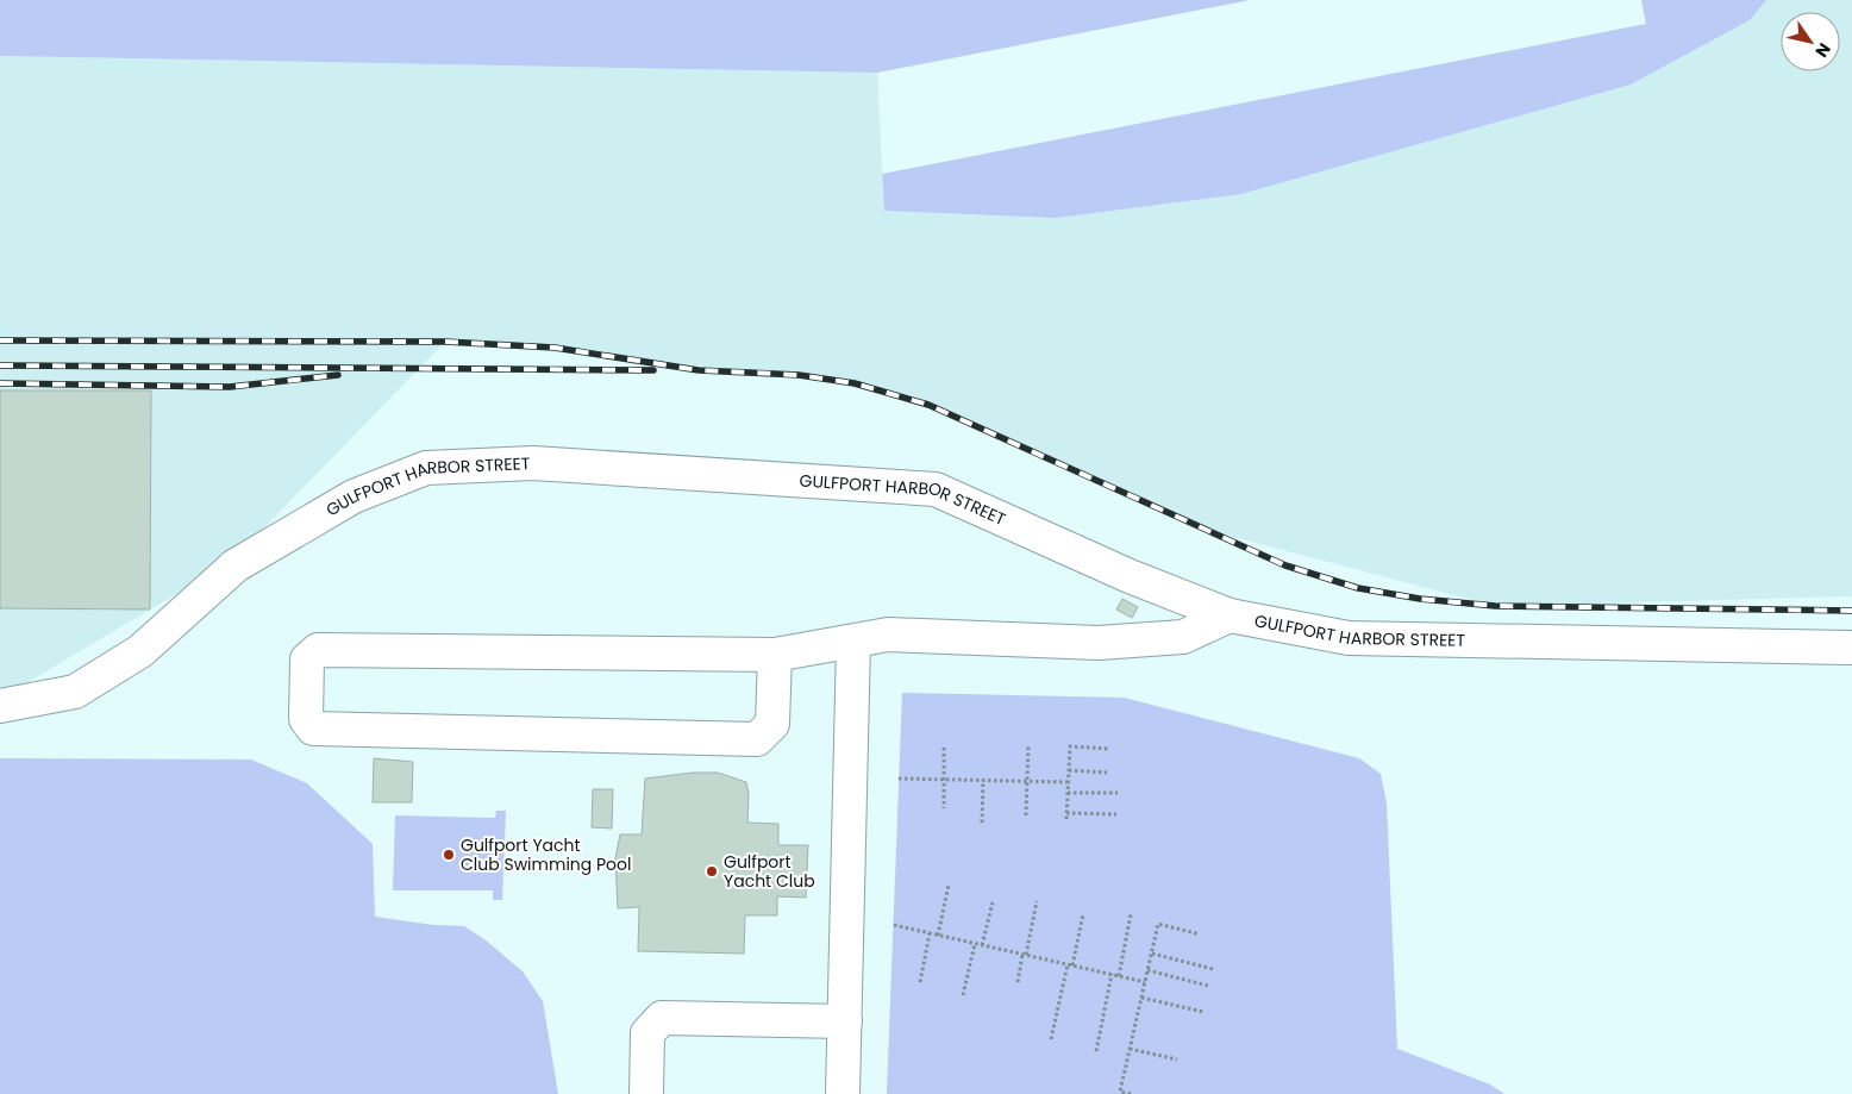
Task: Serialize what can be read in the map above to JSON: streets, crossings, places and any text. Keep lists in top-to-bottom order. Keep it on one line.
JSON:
{"streets":{"street":["GULFPORT HARBOR STREET"]},"places":["Gulfport Yacht Club Swimming Pool","Gulfport Yacht Club"],"north":"bottom right"}
